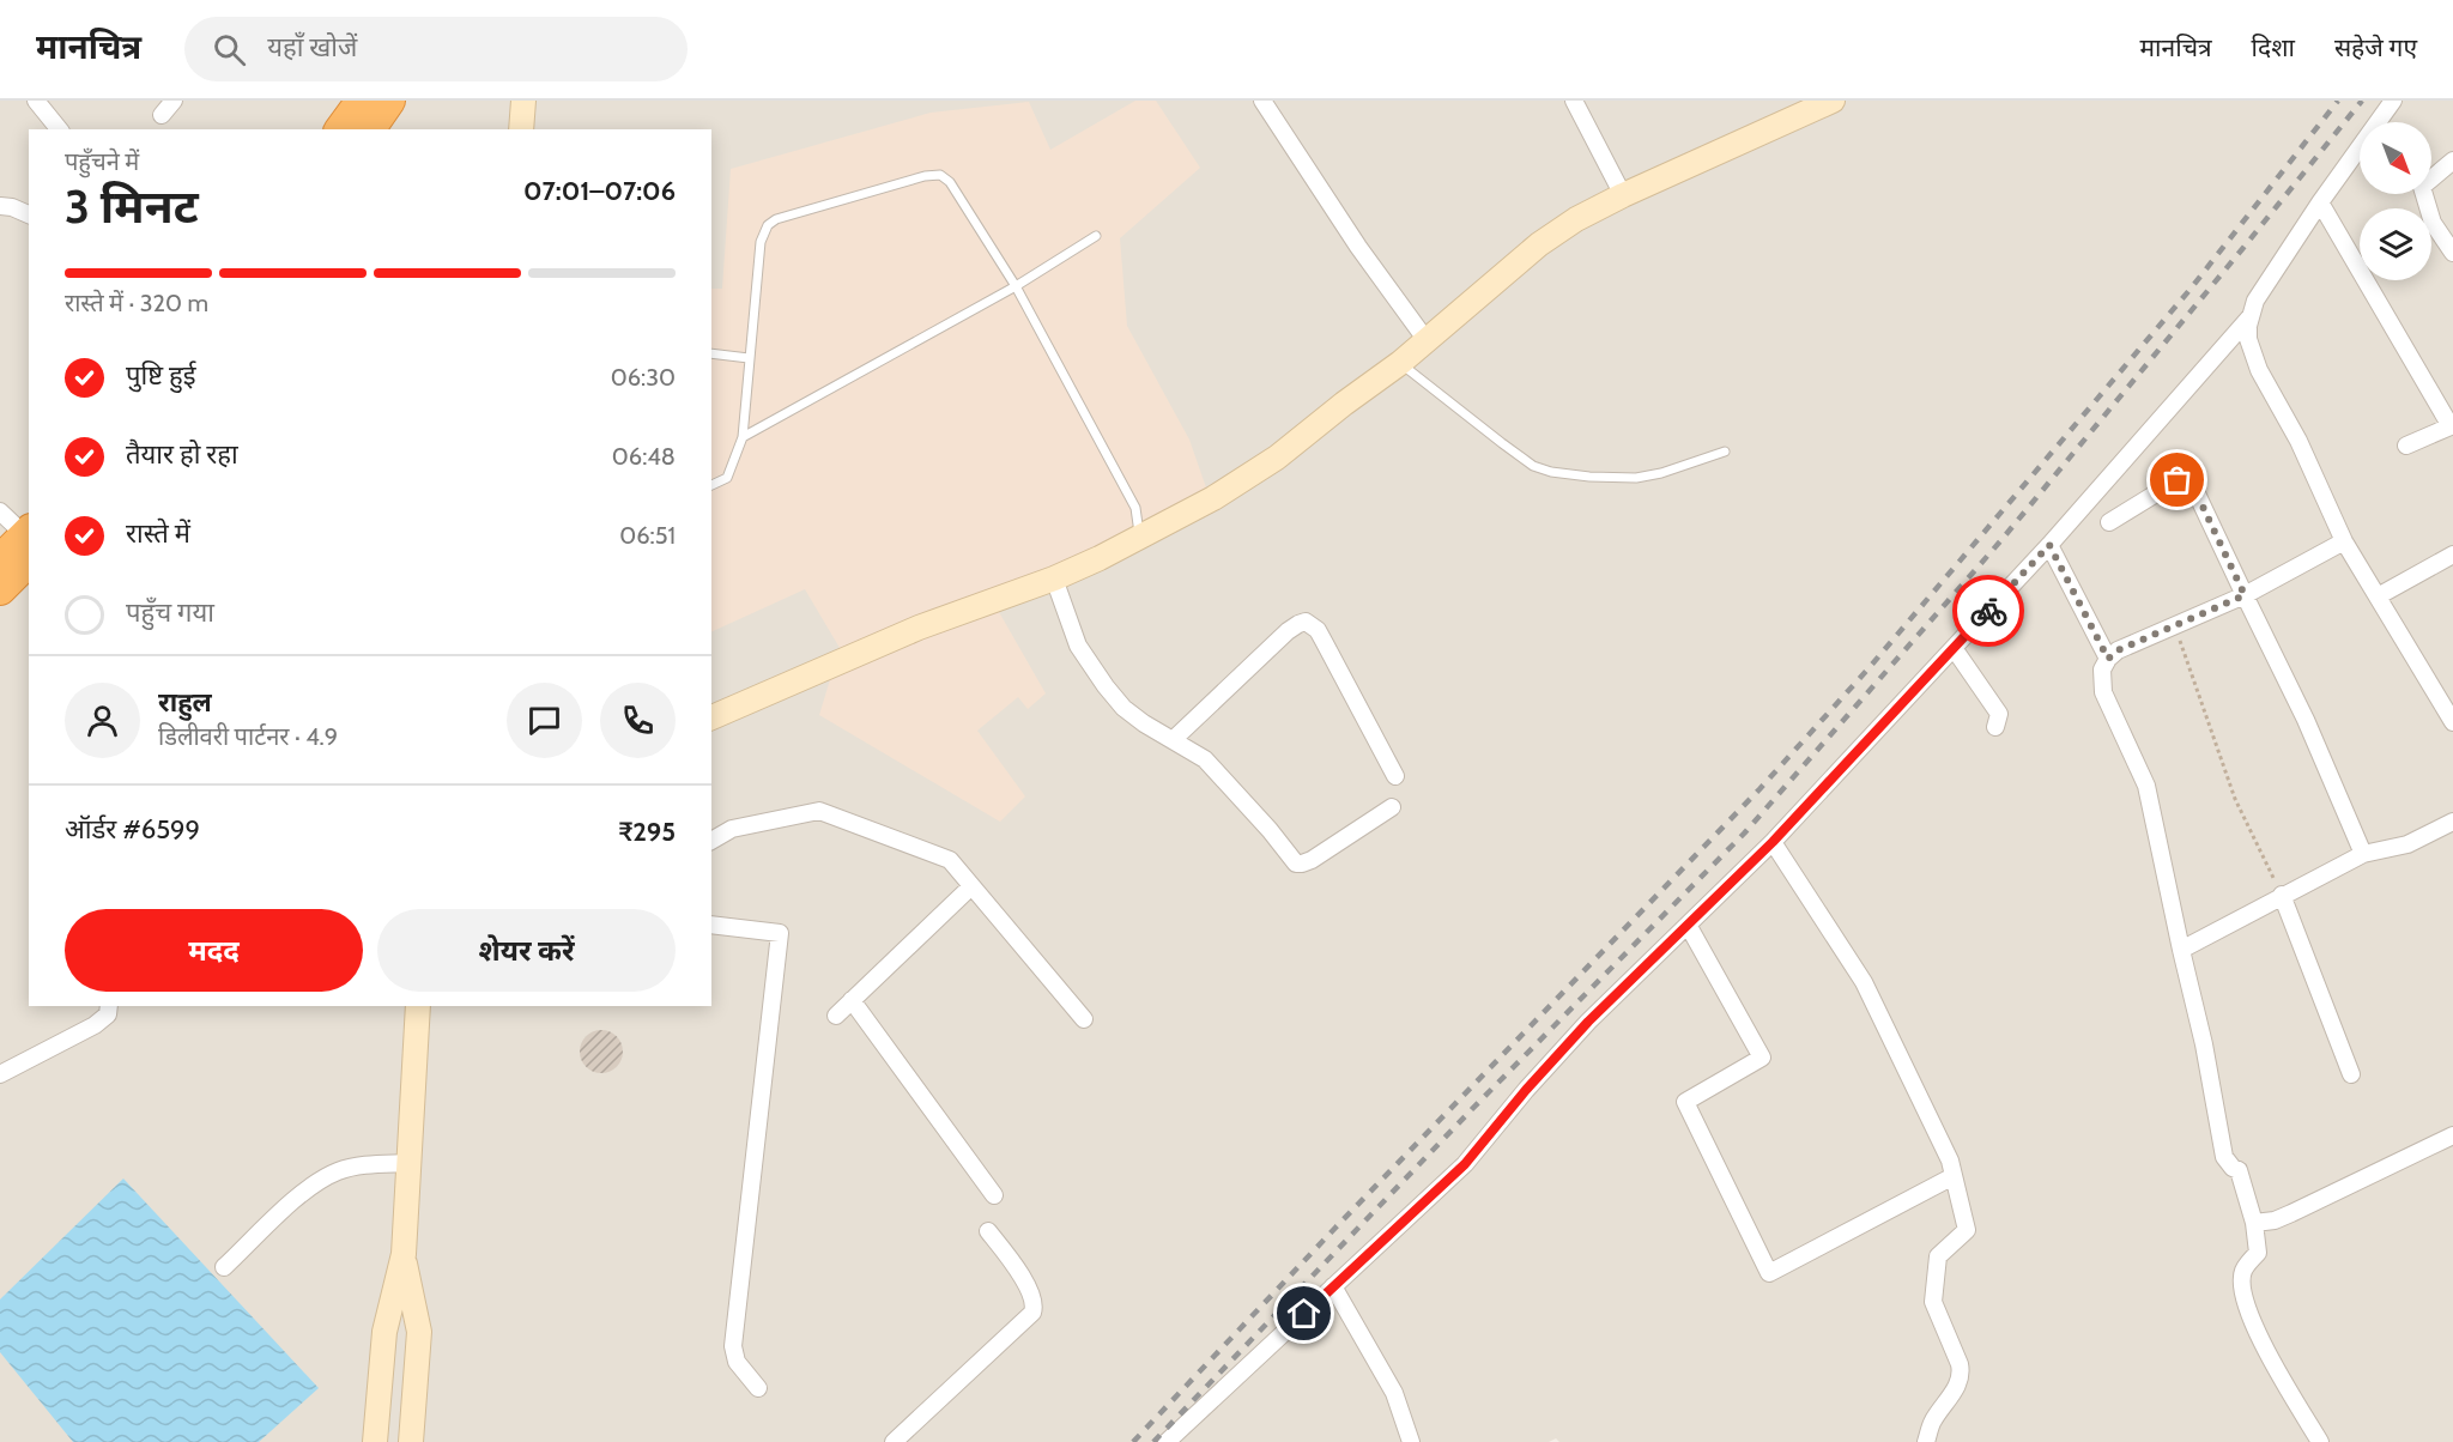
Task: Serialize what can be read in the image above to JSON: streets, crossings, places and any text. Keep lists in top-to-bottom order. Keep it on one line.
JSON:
{"north":"bottom right","page":{"header":"मानचित्र","search":"यहाँ खोजें","nav":["मानचित्र","दिशा","सहेजे गए"],"heading":["3 मिनट","पहुँचने में","07:01–07:06"],"panel":["राहुल","डिलीवरी पार्टनर · 4.9","ऑर्डर #6599","₹295"],"bar":"रास्ते में · 320 m","list":[["पुष्टि हुई","06:30"],["तैयार हो रहा","06:48"],["रास्ते में","06:51"],"पहुँच गया"],"buttons":["मदद","शेयर करें"]}}
